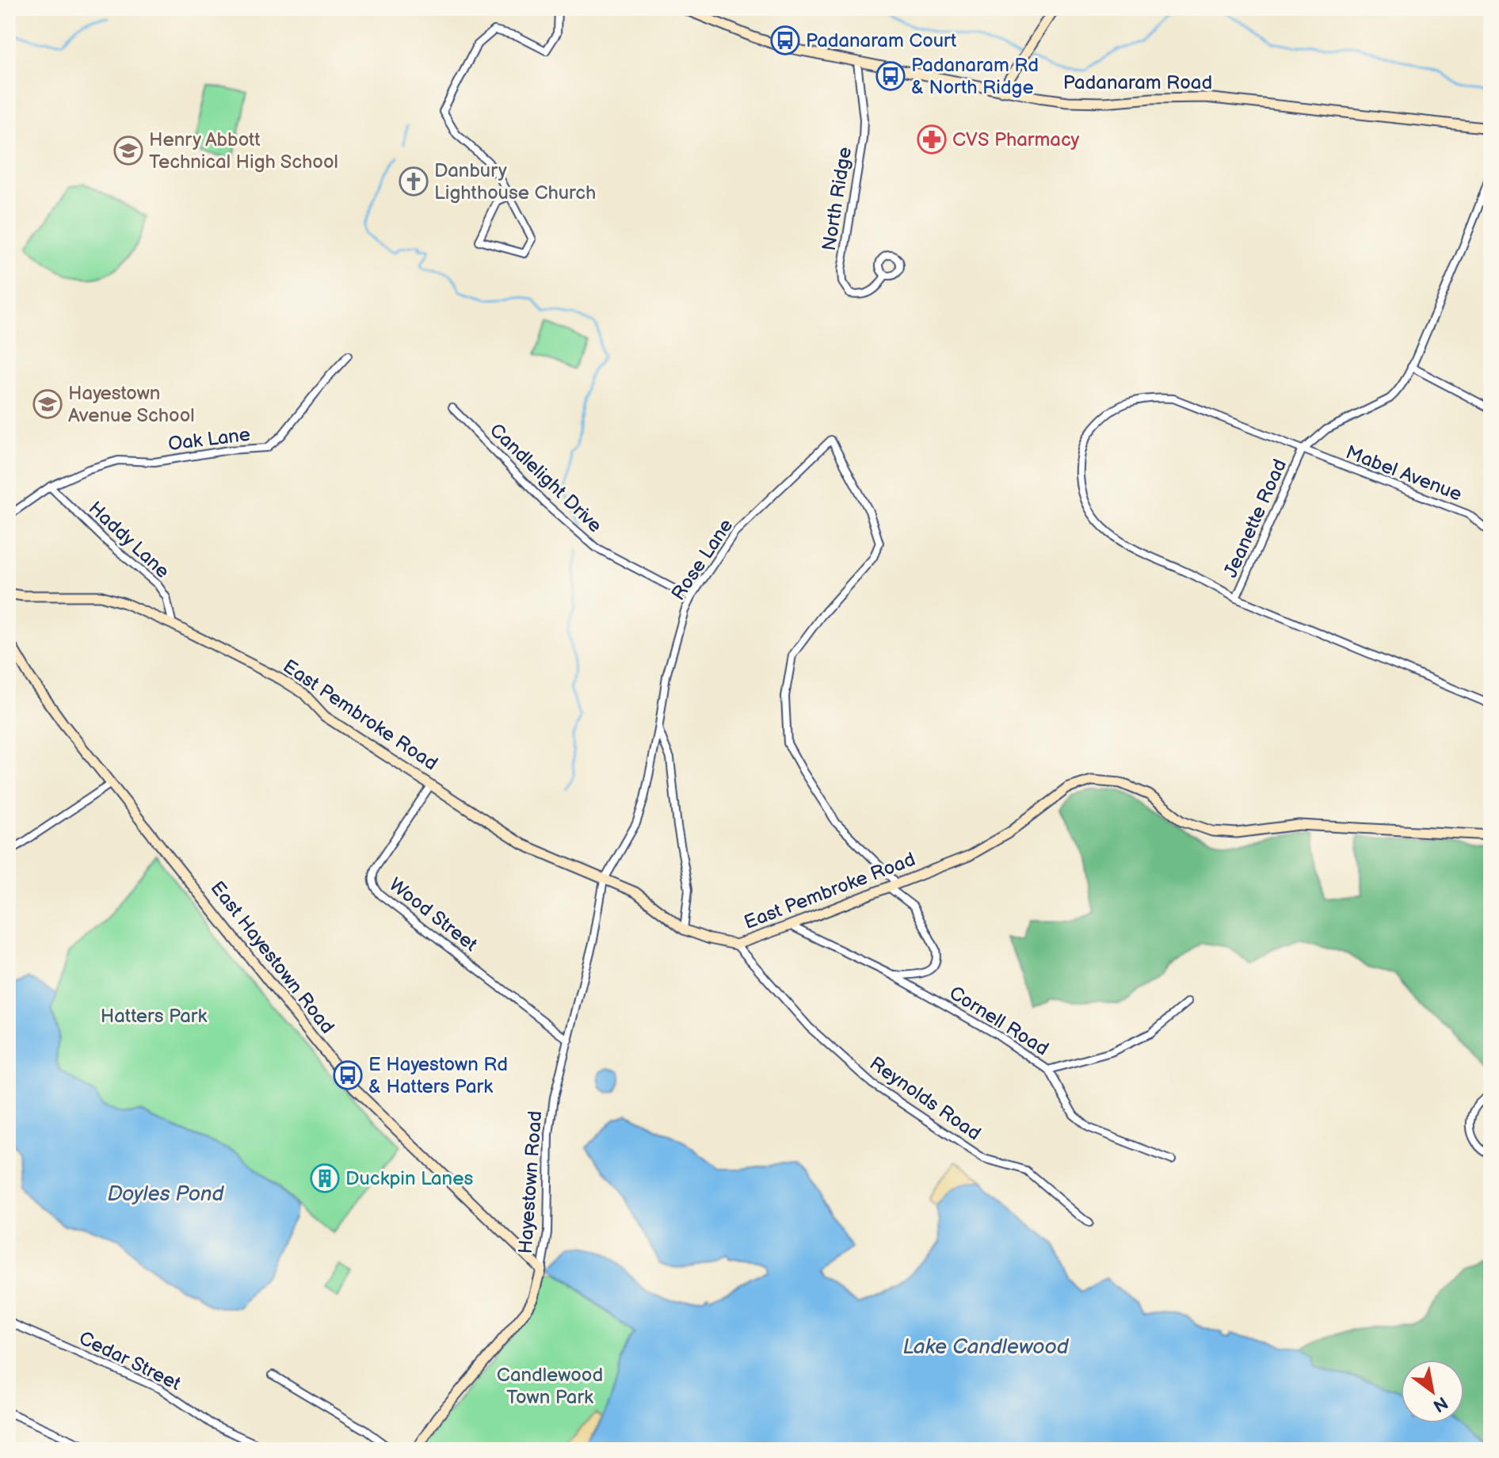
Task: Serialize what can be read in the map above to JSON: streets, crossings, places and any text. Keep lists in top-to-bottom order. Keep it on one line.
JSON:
{"streets":{"street":["Padanaram Road","North Ridge","Oak Lane","Mabel Avenue","Candlelight Drive","Jeanette Road","Haddy Lane","Rose Lane","East Pembroke Road","Wood Street","East Hayestown Road","Cornell Road","Reynolds Road","Hayestown Road","Cedar Street"]},"crossings":[["Padanaram Road","North Ridge"],["Oak Lane","Haddy Lane"],["Mabel Avenue","Jeanette Road"],["Candlelight Drive","Rose Lane"],["Haddy Lane","East Pembroke Road"],["Rose Lane","East Pembroke Road"],["Rose Lane","Hayestown Road"],["East Pembroke Road","Wood Street"],["East Pembroke Road","Cornell Road"],["East Pembroke Road","Reynolds Road"],["East Pembroke Road","Hayestown Road"],["Wood Street","Hayestown Road"],["East Hayestown Road","Hayestown Road"]],"water":["Doyles Pond","Lake Candlewood"],"parks":["Hatters Park","Candlewood Town Park"],"places":{"bus stop":["Padanaram Court","Padanaram Rd & North Ridge","E Hayestown Rd & Hatters Park"],"pharmacy":["CVS Pharmacy"],"school or university":["Henry Abbott Technical High School","Hayestown Avenue School"],"church":["Danbury Lighthouse Church"],"building":["Duckpin Lanes"]},"north":"bottom right"}
